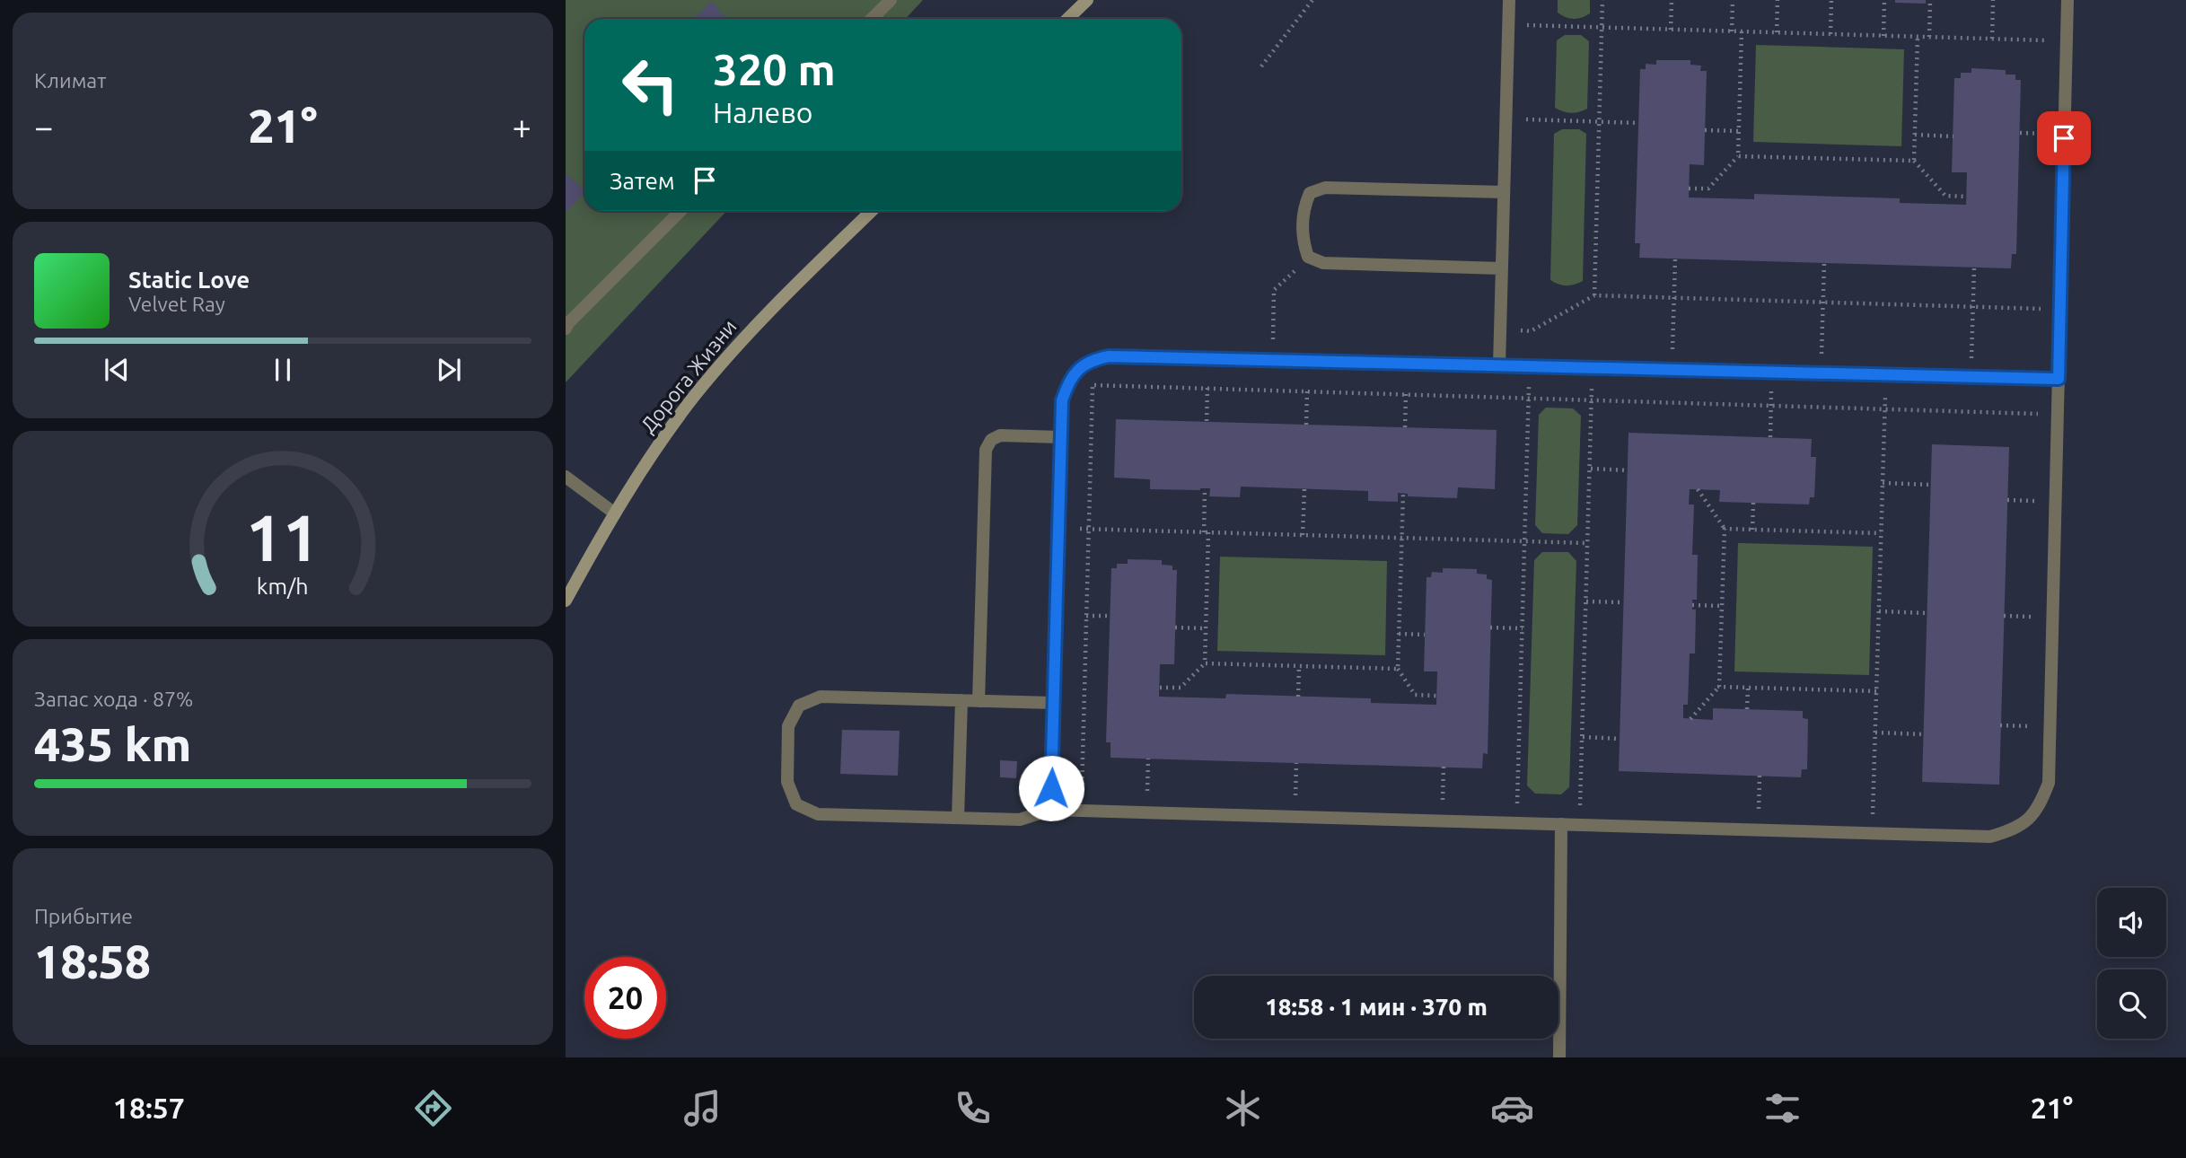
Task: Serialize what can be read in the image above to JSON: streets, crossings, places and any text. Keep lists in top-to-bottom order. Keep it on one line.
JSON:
{"streets":{"main road":["Дорога Жизни"]},"page":{"tile":["Климат",["Запас хода · 87%","435 km"],["Прибытие","18:58"]],"turn":["320 m","Налево"],"heat":["−","21°","+"],"then":"Затем","song":["Static Love","Velvet Ray"],"limit":"20","trip":"18:58 · 1 мин · 370 m","tabs":["18:57","21°"],"gauge":["11","km/h"]}}
